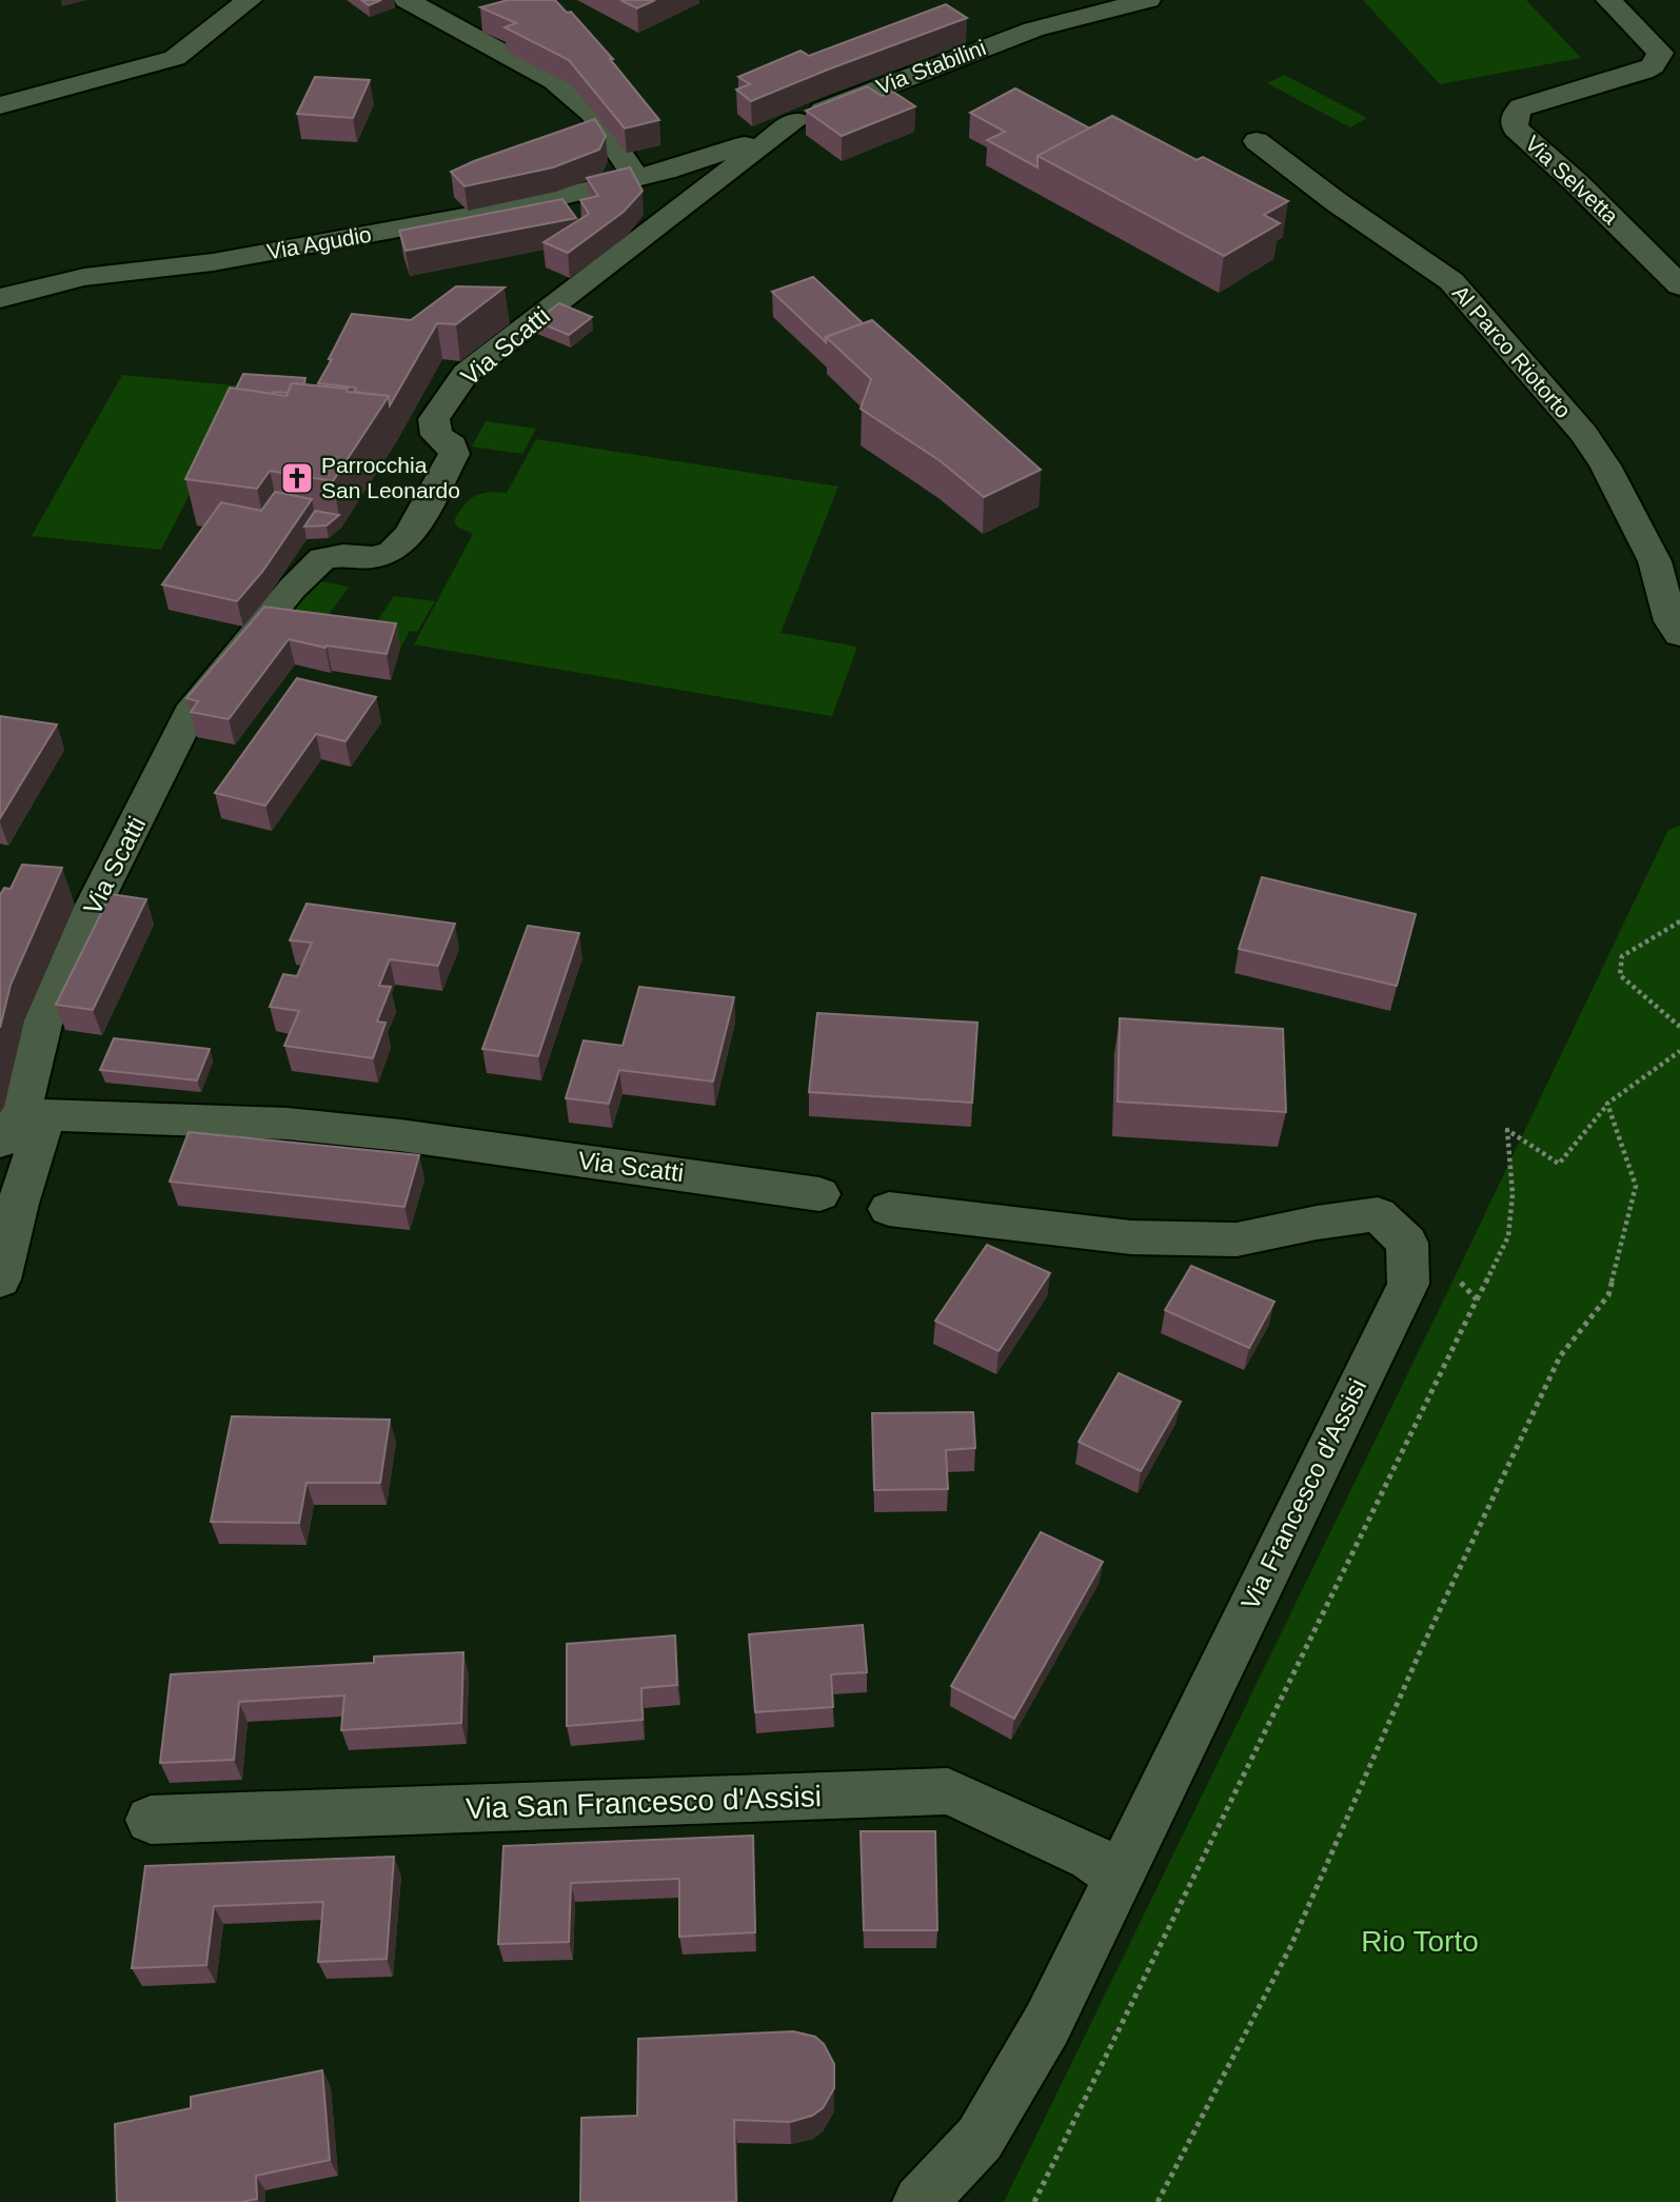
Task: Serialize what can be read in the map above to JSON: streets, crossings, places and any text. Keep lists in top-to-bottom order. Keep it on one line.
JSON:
{"streets":{"street":["Via Stabilini","Via Selvetta","Via Agudio","Via Scatti","Al Parco Riotorto","Via Francesco d'Assisi","Via San Francesco d'Assisi"]},"crossings":[["Via Stabilini","Via Agudio"],["Via Stabilini","Via Scatti"],["Via Francesco d'Assisi","Via San Francesco d'Assisi"]],"parks":["Rio Torto"],"places":{"church":["Parrocchia San Leonardo"]}}
